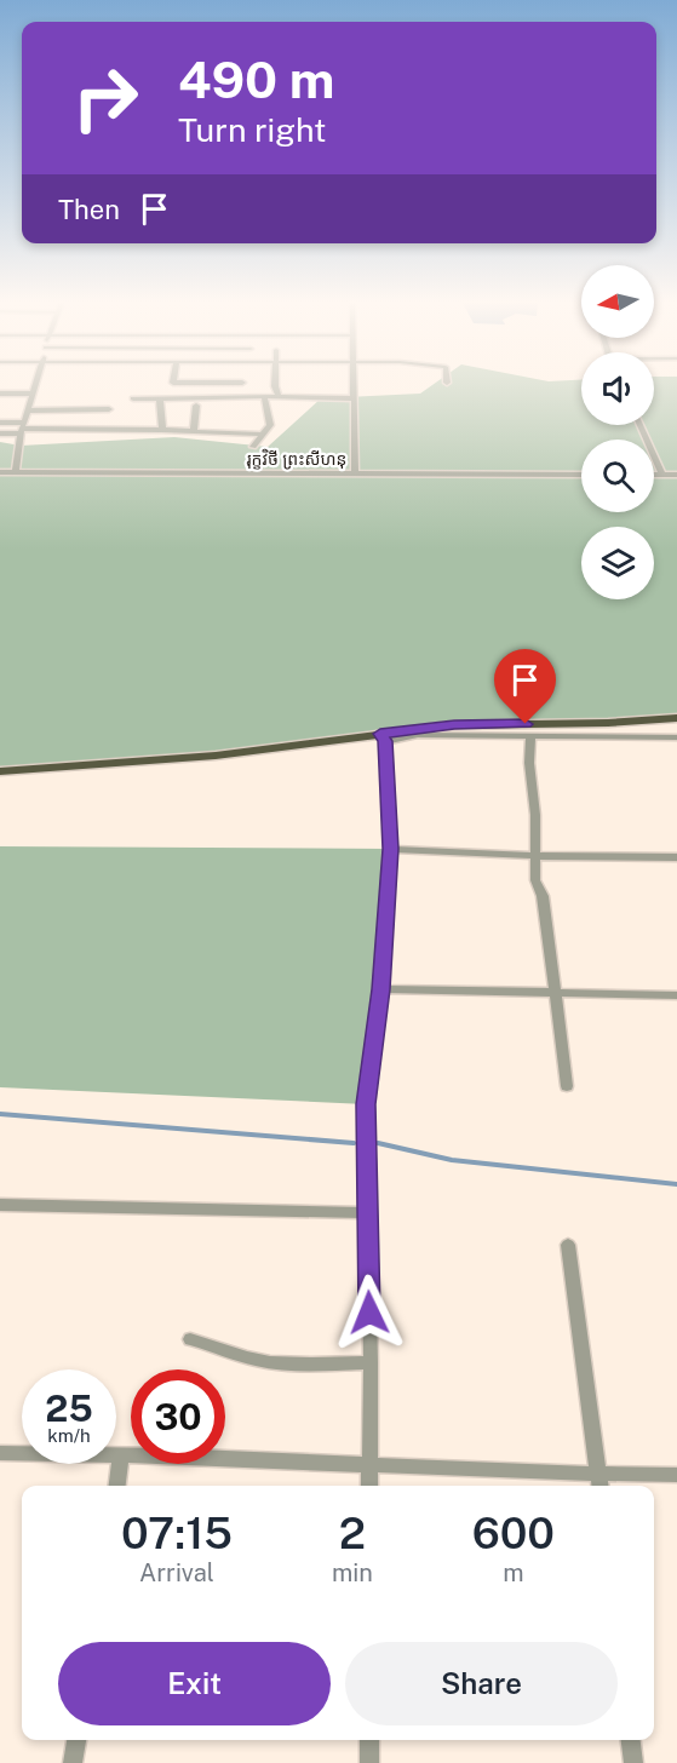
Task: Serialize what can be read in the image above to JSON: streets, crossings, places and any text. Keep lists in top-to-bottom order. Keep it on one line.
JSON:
{"streets":{"street":["រុក្ខវិថី ព្រះសីហនុ"]},"north":"left","page":{"turn":["490 m","Turn right"],"then":"Then","speed":"25 km/h","limit":"30","eta":["07:15","Arrival","2","min","600","m"],"buttons":["Exit","Share"]}}
